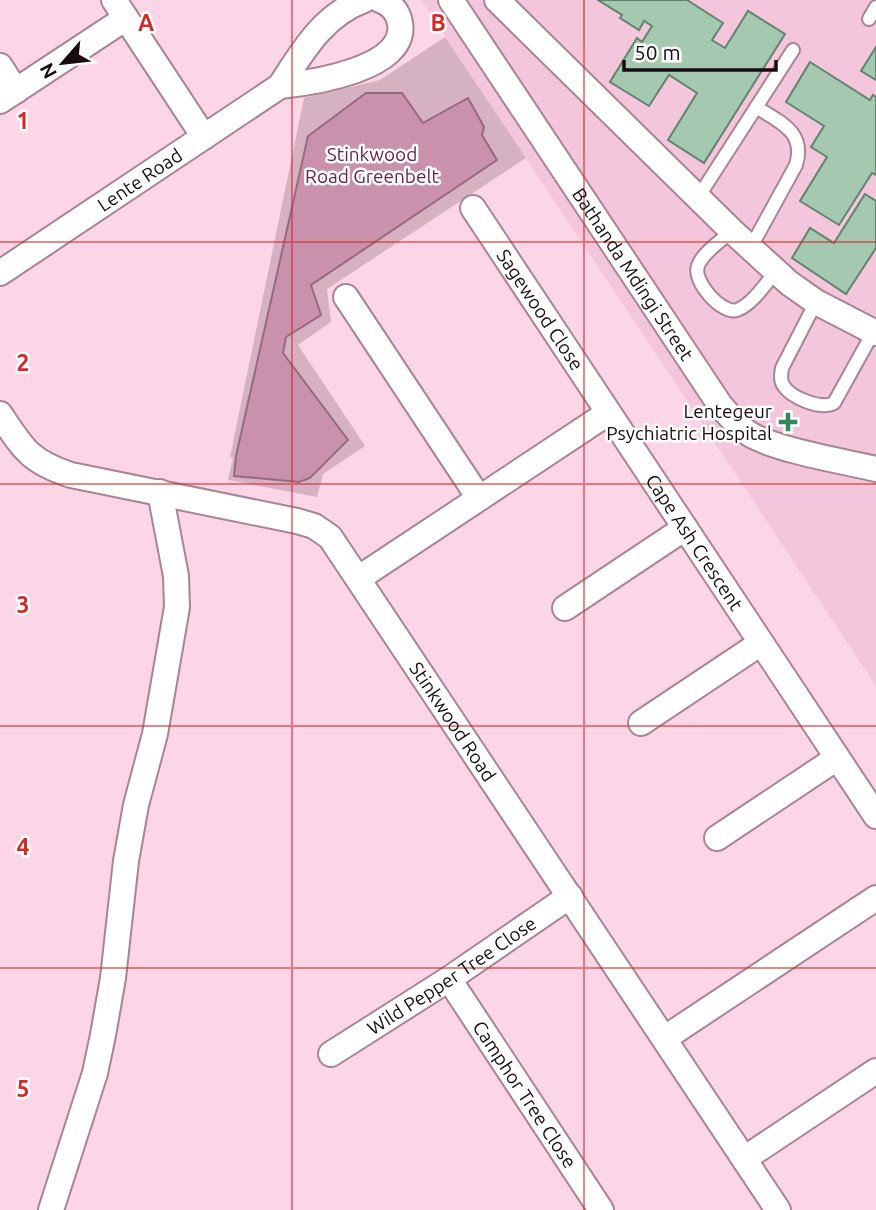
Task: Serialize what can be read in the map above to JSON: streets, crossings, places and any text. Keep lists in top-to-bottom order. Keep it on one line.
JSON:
{"streets":{"street":["Lente Road","Bathanda Mdingi Street","Sagewood Close","Cape Ash Crescent","Stinkwood Road","Wild Pepper Tree Close","Camphor Tree Close"]},"crossings":[["Sagewood Close","Cape Ash Crescent"],["Stinkwood Road","Wild Pepper Tree Close"],["Wild Pepper Tree Close","Camphor Tree Close"]],"parks":["Stinkwood Road Greenbelt"],"places":{"health":["Lentegeur Psychiatric Hospital"]},"scale_bar":"50 m","north":"bottom left","grid":{"columns":["A","B"],"rows":["1","2","3","4","5"]}}
